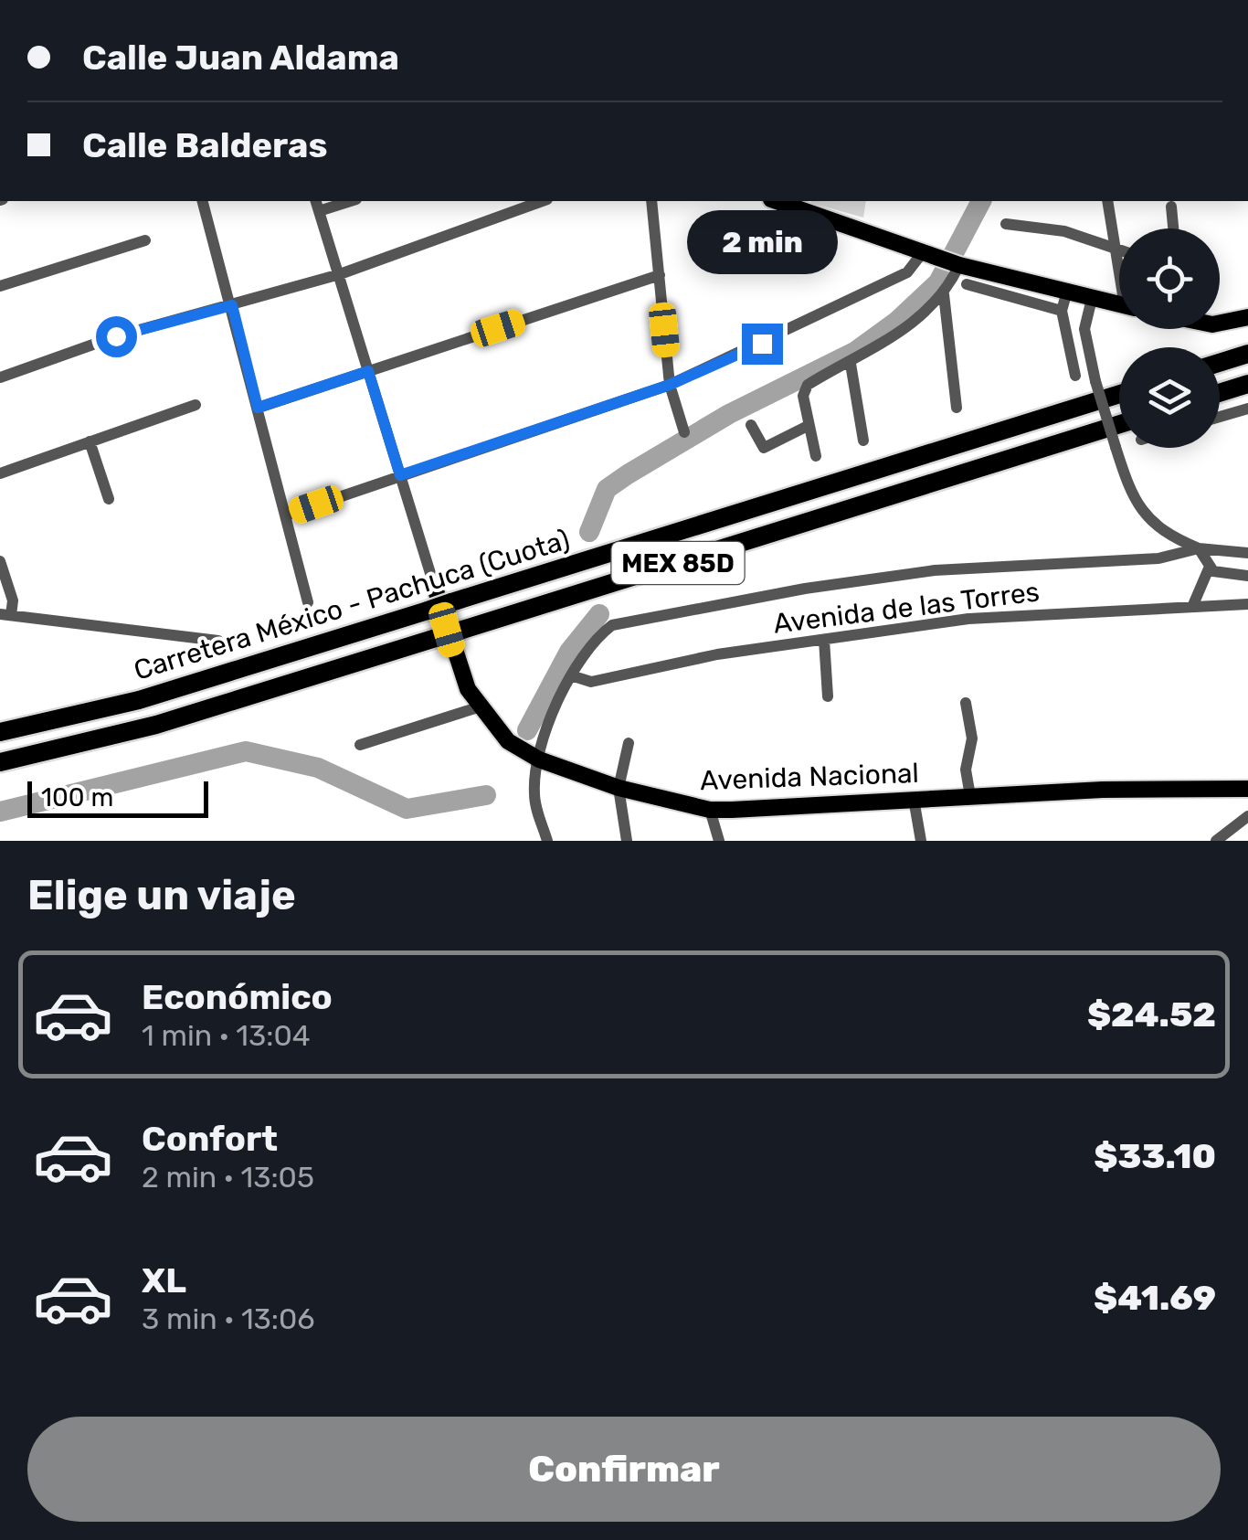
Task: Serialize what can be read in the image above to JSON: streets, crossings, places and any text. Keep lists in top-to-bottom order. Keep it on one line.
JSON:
{"streets":{"highway":["MEX 85D","Carretera México - Pachuca (Cuota)"],"main road":["Avenida Nacional"],"street":["Avenida de las Torres"]},"crossings":[["Avenida de las Torres","Avenida Nacional"]],"scale_bar":"100 m","page":{"banner":["Calle Juan Aldama","Calle Balderas"],"bubble":"2 min","scale":"100 m","heading":"Elige un viaje","list":[{"name":"Económico","note":"1 min · 13:04","value":"$24.52"},{"name":"Confort","note":"2 min · 13:05","value":"$33.10"},{"name":"XL","note":"3 min · 13:06","value":"$41.69"}],"buttons":"Confirmar"}}
